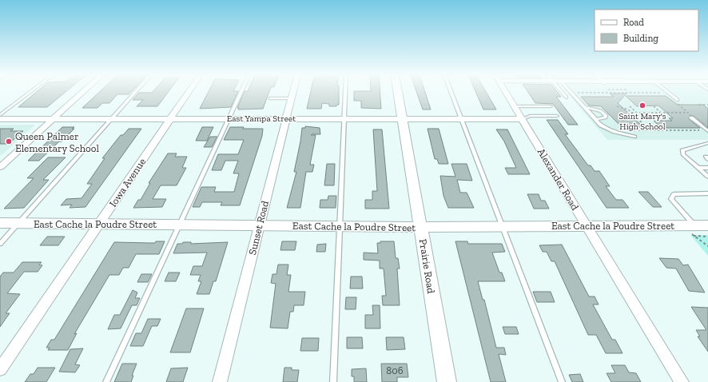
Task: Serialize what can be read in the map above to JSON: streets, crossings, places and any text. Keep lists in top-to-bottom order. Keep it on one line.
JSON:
{"streets":{"street":["East Yampa Street","Alexander Road","Iowa Avenue","East Cache la Poudre Street","Sunset Road","Prairie Road"]},"crossings":[["East Yampa Street","Alexander Road"],["East Yampa Street","Iowa Avenue"],["East Yampa Street","Sunset Road"],["East Yampa Street","Prairie Road"],["Alexander Road","East Cache la Poudre Street"],["Iowa Avenue","East Cache la Poudre Street"],["East Cache la Poudre Street","Sunset Road"],["East Cache la Poudre Street","Prairie Road"]],"places":["Saint Mary's High School","Queen Palmer Elementary School"],"house_numbers":["806"],"legend":["Road","Building"]}
